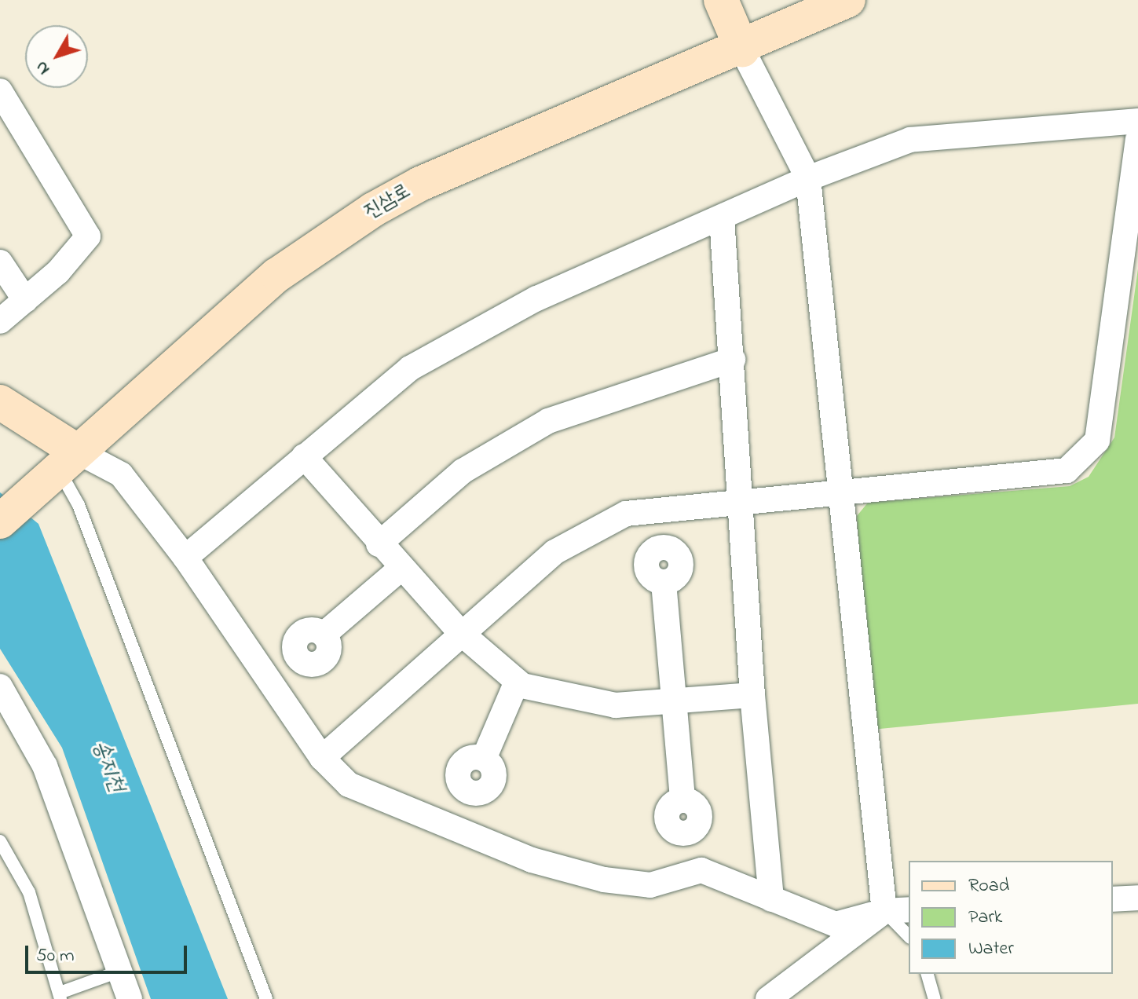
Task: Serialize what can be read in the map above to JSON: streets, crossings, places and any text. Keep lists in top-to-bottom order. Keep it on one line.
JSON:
{"streets":{"street":["진삼로"]},"water":["송지천"],"legend":["Road","Park","Water"],"scale_bar":"50 m","north":"bottom left"}
